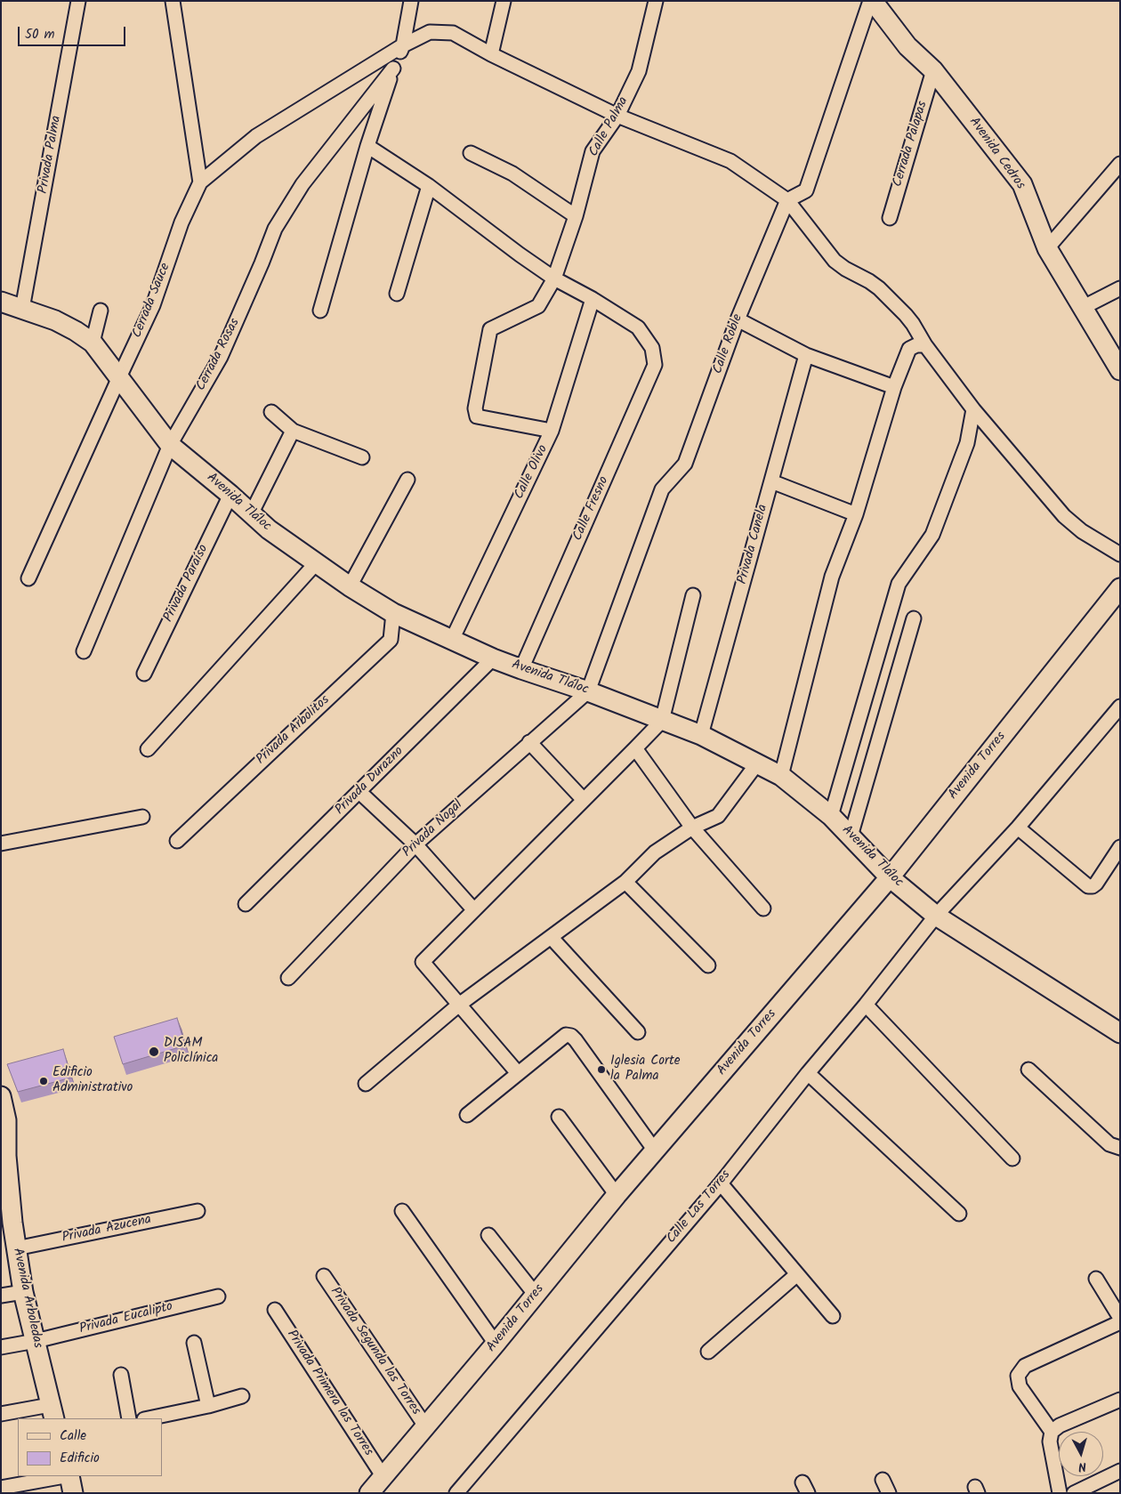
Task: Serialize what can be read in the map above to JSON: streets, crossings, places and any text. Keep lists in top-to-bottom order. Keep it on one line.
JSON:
{"streets":{"main road":["Avenida Cedros","Avenida Tláloc","Avenida Torres","Avenida Arboledas"],"street":["Calle Palma","Cerrada Palapas","Privada Palma","Cerrada Sauce","Calle Roble","Cerrada Rosas","Calle Olivo","Calle Fresno","Privada Canela","Privada Paraíso","Privada Arbolitos","Privada Durazno","Privada Nogal","Calle Las Torres","Privada Azucena","Privada Eucalipto","Privada Segunda las Torres","Privada Primera las Torres"]},"crossings":[["Calle Palma","Calle Olivo"],["Cerrada Palapas","Avenida Cedros"],["Privada Palma","Avenida Tláloc"],["Cerrada Sauce","Avenida Tláloc"],["Calle Roble","Avenida Tláloc"],["Calle Roble","Privada Nogal"],["Cerrada Rosas","Avenida Tláloc"],["Calle Olivo","Avenida Tláloc"],["Calle Olivo","Calle Fresno"],["Avenida Tláloc","Calle Fresno"],["Avenida Tláloc","Privada Canela"],["Avenida Tláloc","Privada Paraíso"],["Avenida Tláloc","Privada Arbolitos"],["Avenida Tláloc","Avenida Torres"],["Avenida Tláloc","Privada Durazno"],["Avenida Tláloc","Privada Nogal"],["Avenida Tláloc","Calle Las Torres"],["Avenida Torres","Privada Segunda las Torres"],["Avenida Torres","Privada Primera las Torres"],["Privada Azucena","Avenida Arboledas"],["Avenida Arboledas","Privada Eucalipto"]],"places":["DISAM Policlínica","Iglesia Corte la Palma","Edificio Administrativo"],"legend":["Calle","Edificio"],"scale_bar":"50 m","north":"bottom"}
